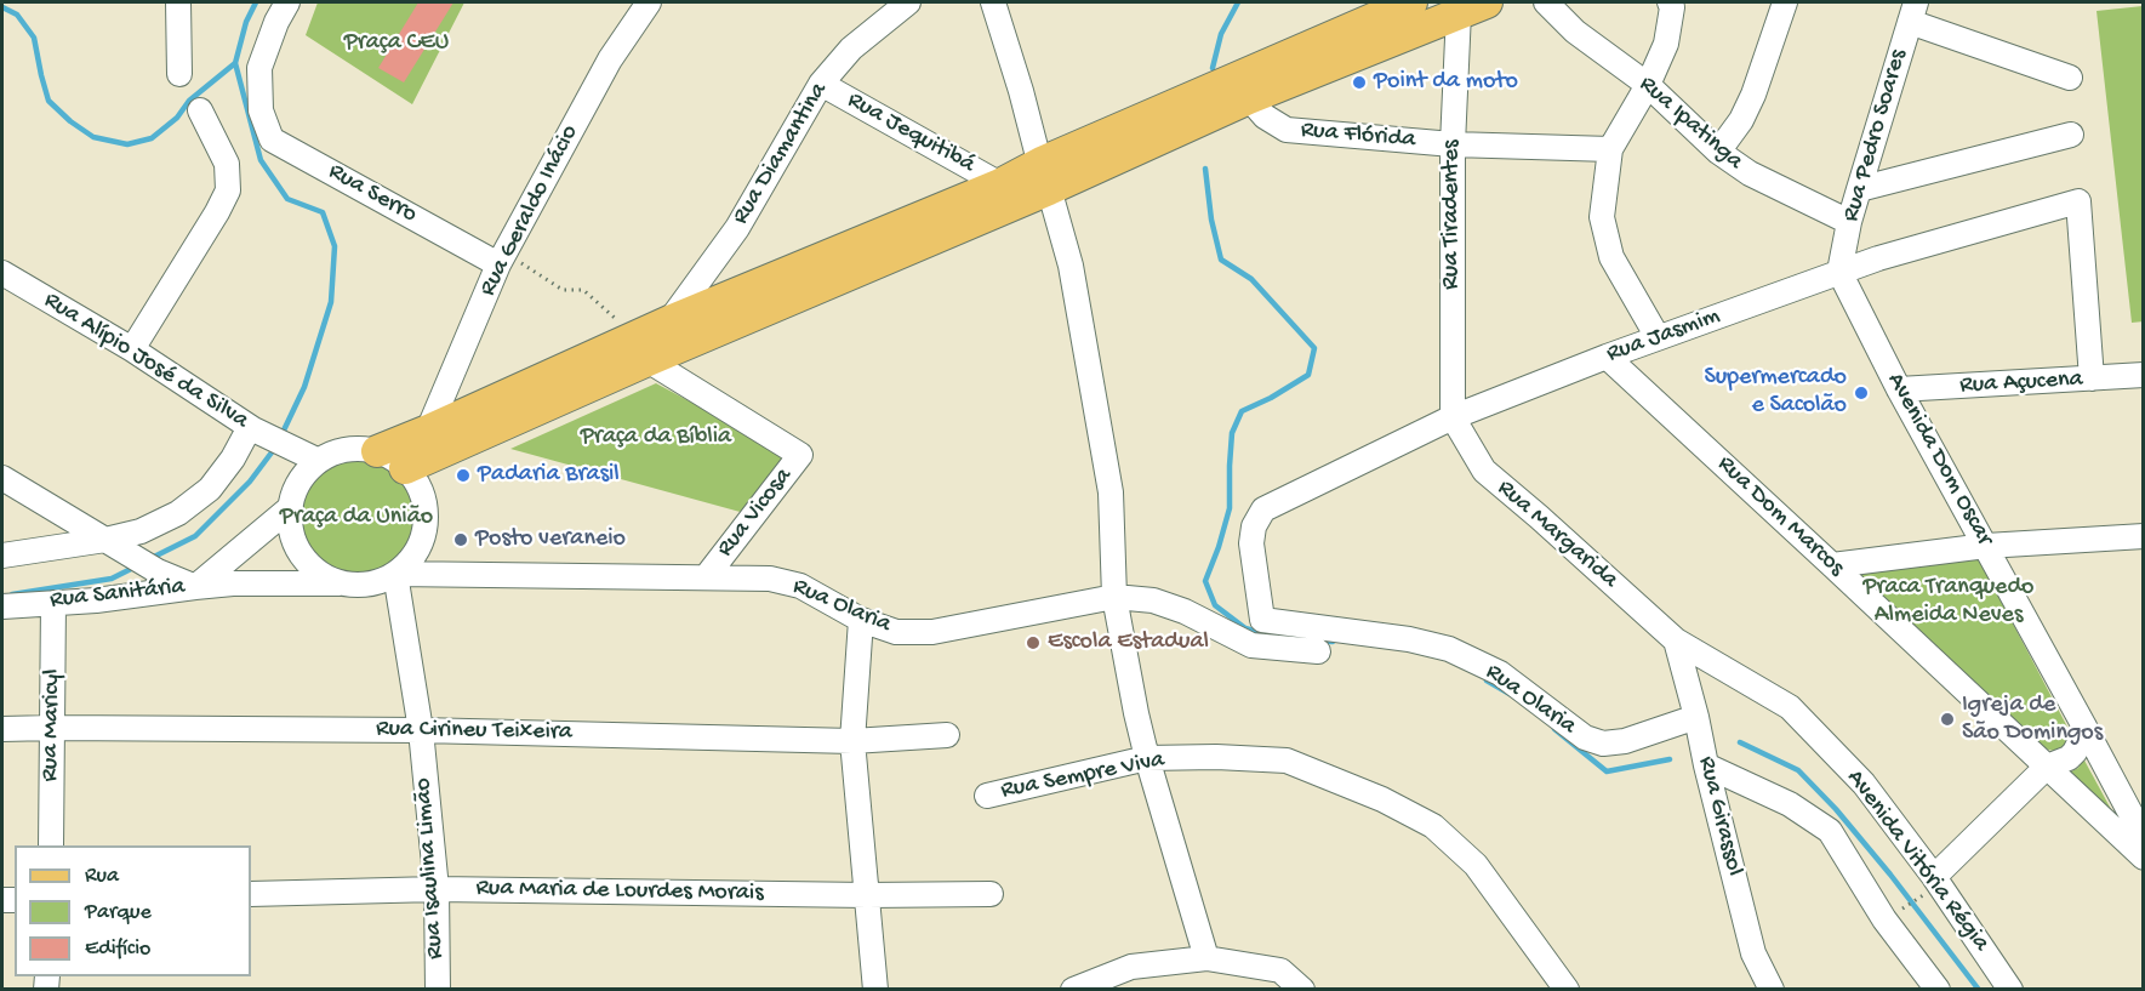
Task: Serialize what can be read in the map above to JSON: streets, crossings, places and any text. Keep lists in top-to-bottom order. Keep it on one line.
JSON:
{"streets":{"street":["Rua Ipatinga","Rua Jequitibá","Rua Flórida","Rua Pedro Soares","Rua Diamantina","Rua Serro","Rua Geraldo Inácio","Rua Tiradentes","Rua Jasmim","Rua Alípio José da Silva","Rua Açucena","Avenida Dom Oscar","Rua Vicosa","Rua Dom Marcos","Rua Margarida","Rua Sanitária","Rua Olaria","Rua Maricyl","Rua Cirineu Teixeira","Rua Sempre Viva","Rua Girassol","Avenida Vitória Régia","Rua Isaulina Limão","Rua Maria de Lourdes Morais"]},"crossings":[["Rua Ipatinga","Rua Pedro Soares"],["Rua Jequitibá","Rua Diamantina"],["Rua Flórida","Rua Tiradentes"],["Rua Pedro Soares","Rua Jasmim"],["Rua Pedro Soares","Avenida Dom Oscar"],["Rua Serro","Rua Geraldo Inácio"],["Rua Tiradentes","Rua Jasmim"],["Rua Tiradentes","Rua Margarida"],["Rua Jasmim","Rua Açucena"],["Rua Jasmim","Avenida Dom Oscar"],["Rua Jasmim","Rua Dom Marcos"],["Rua Jasmim","Rua Margarida"],["Rua Jasmim","Rua Olaria"],["Rua Alípio José da Silva","Rua Sanitária"],["Rua Alípio José da Silva","Rua Olaria"],["Rua Alípio José da Silva","Rua Isaulina Limão"],["Rua Açucena","Avenida Dom Oscar"],["Rua Vicosa","Rua Olaria"],["Rua Margarida","Rua Girassol"],["Rua Margarida","Avenida Vitória Régia"],["Rua Sanitária","Rua Olaria"],["Rua Sanitária","Rua Maricyl"],["Rua Sanitária","Rua Isaulina Limão"],["Rua Olaria","Rua Girassol"],["Rua Olaria","Rua Isaulina Limão"],["Rua Maricyl","Rua Cirineu Teixeira"],["Rua Cirineu Teixeira","Rua Isaulina Limão"],["Rua Girassol","Avenida Vitória Régia"],["Rua Isaulina Limão","Rua Maria de Lourdes Morais"]],"parks":["Praça CEU","Praça da Bíblia","Praça da União","Praca Tranquedo Almeida Neves"],"places":["Point da moto","Supermercado e Sacolão","Padaria Brasil","Posto veraneio","Escola Estadual","Igreja de São Domingos"],"legend":["Rua","Parque","Edifício"]}
